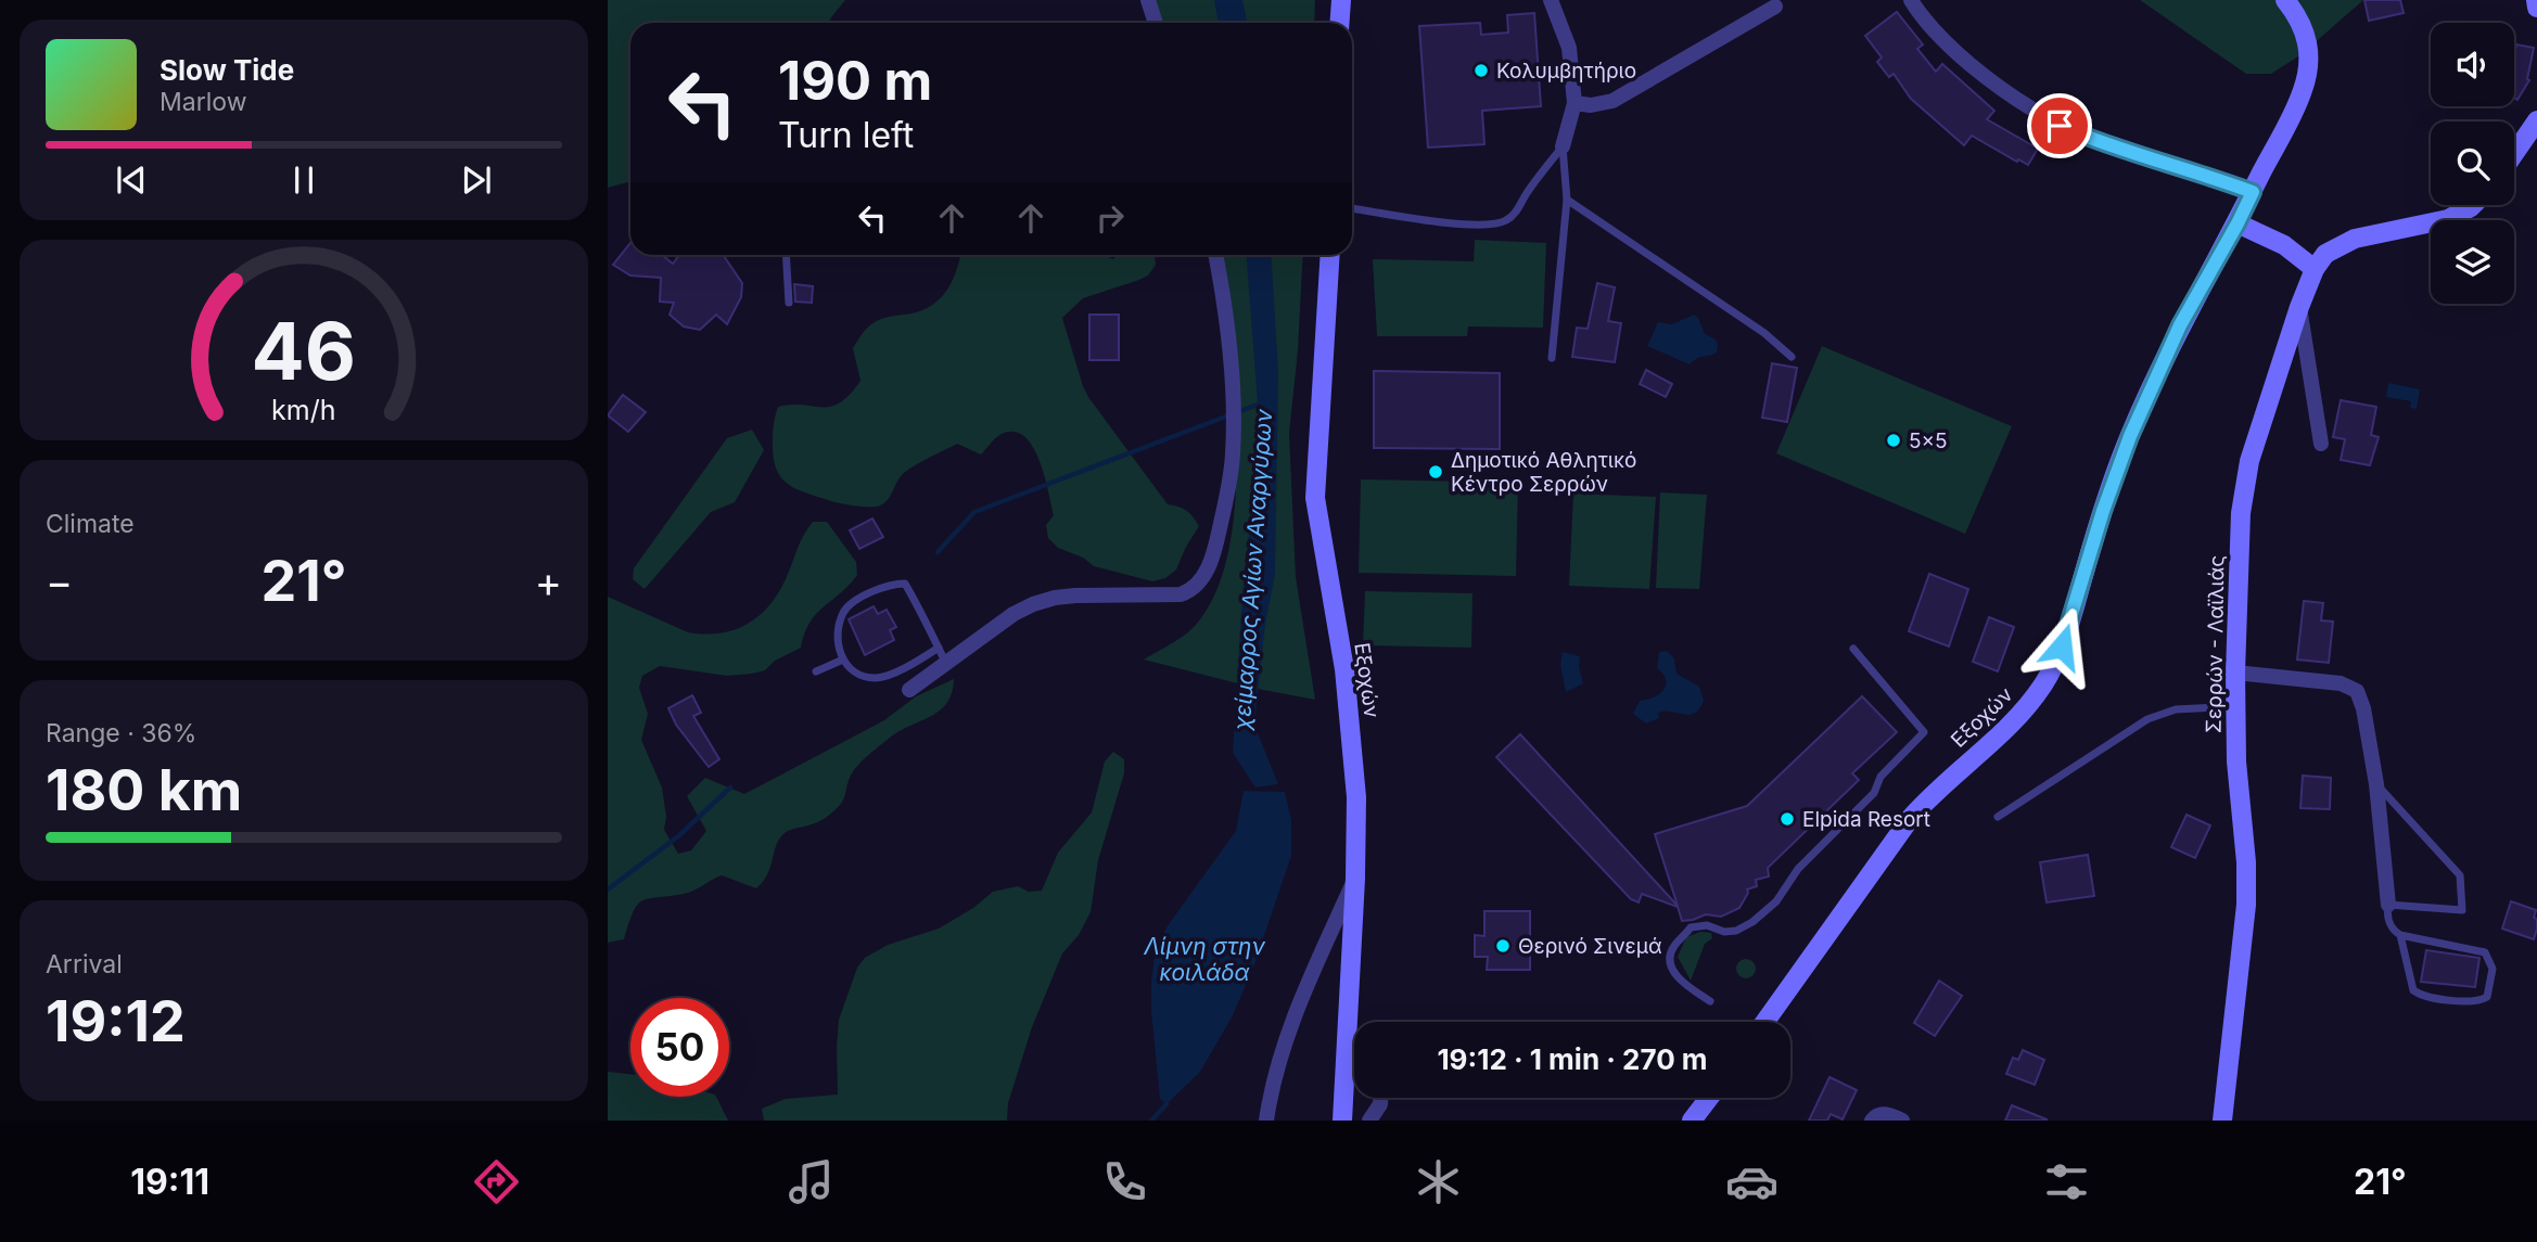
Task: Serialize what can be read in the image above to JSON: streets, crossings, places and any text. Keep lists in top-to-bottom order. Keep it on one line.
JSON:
{"streets":{"main road":["Σερρών - Λαϊλιάς","Εξοχών"]},"water":["χείμαρρος Αγίων Αναργύρων","Λίμνη στην κοιλάδα"],"places":["Κολυμβητήριο","5x5","Δημοτικό Αθλητικό Κέντρο Σερρών","Elpida Resort","Θερινό Σινεμά"],"page":{"turn":["190 m","Turn left"],"song":["Slow Tide","Marlow"],"tile":["Climate",["Range · 36%","180 km"],["Arrival","19:12"]],"heat":["−","21°","+"],"limit":"50","trip":"19:12 · 1 min · 270 m","tabs":["19:11","21°"],"gauge":["46","km/h"]}}
